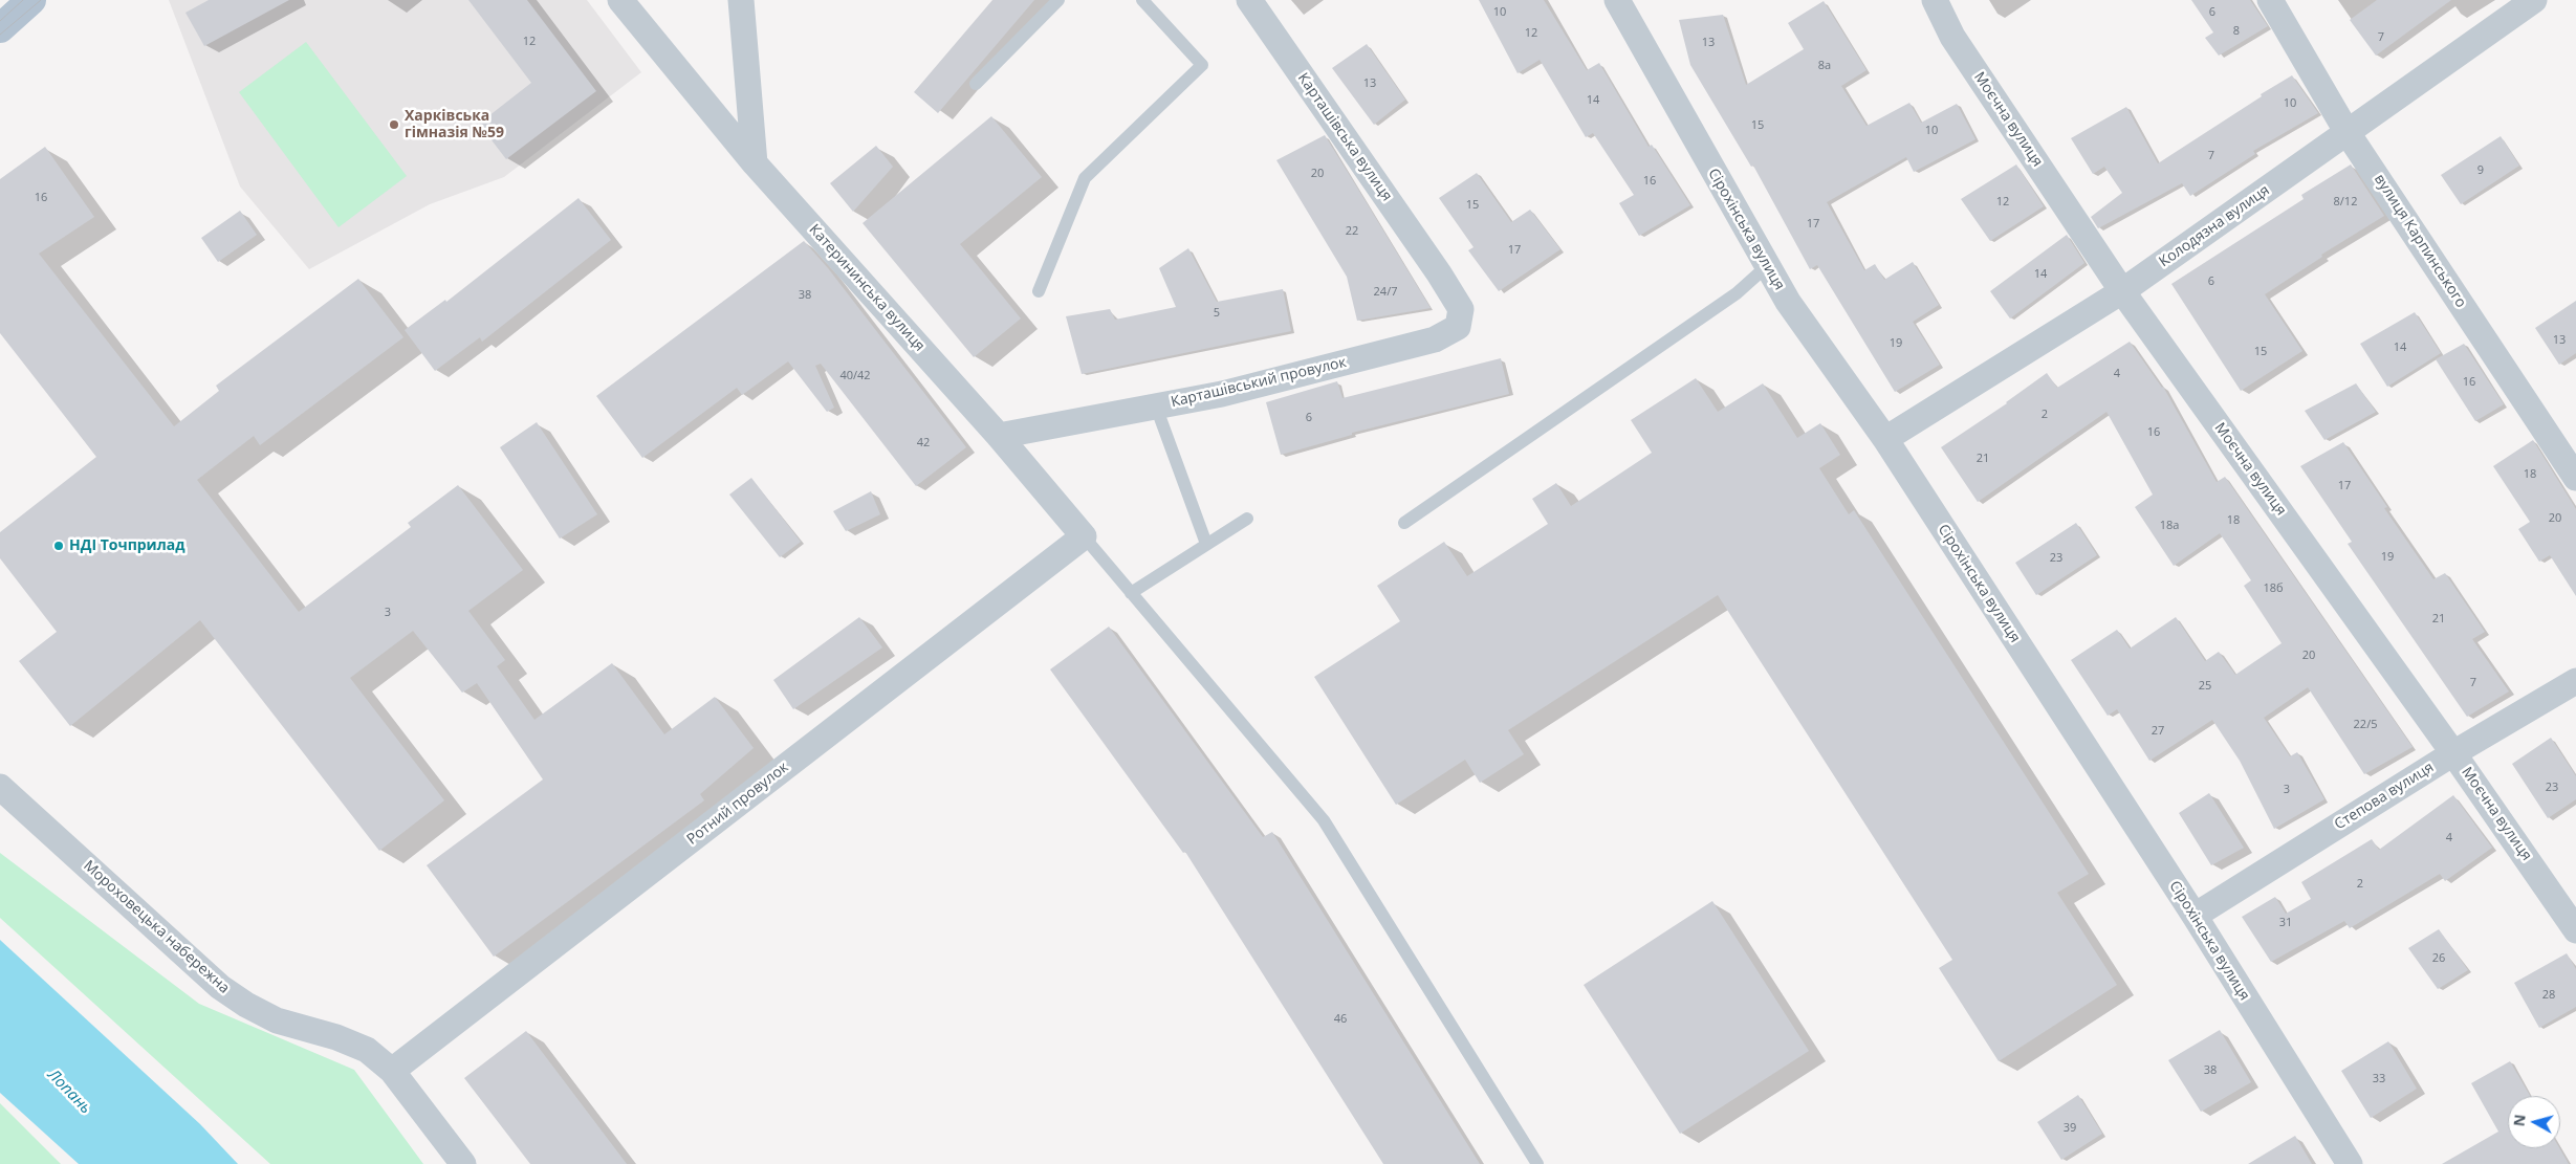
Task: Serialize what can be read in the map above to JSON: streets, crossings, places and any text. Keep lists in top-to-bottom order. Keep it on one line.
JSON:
{"streets":{"street":["Моєчна вулиця","Карташівська вулиця","Колодязна вулиця","Сірохінська вулиця","вулиця Карпинського","Катерининська вулиця","Карташівський провулок","Степова вулиця","Ротний провулок","Мороховецька набережна"]},"crossings":[["Моєчна вулиця","Колодязна вулиця"],["Моєчна вулиця","Степова вулиця"],["Карташівська вулиця","Карташівський провулок"],["Колодязна вулиця","Сірохінська вулиця"],["Колодязна вулиця","вулиця Карпинського"],["Сірохінська вулиця","Степова вулиця"],["Катерининська вулиця","Карташівський провулок"],["Катерининська вулиця","Ротний провулок"],["Ротний провулок","Мороховецька набережна"]],"water":["Лопань"],"places":["Харківська гімназія №59","НДІ Точприлад"],"house_numbers":["10","6","8","12","7","12","13","8а","13","14","10","15","10","7","9","20","16","16","12","8/12","15","17","22","17","14","6","24/7","38","5","13","19","14","15","4","40/42","16","2","6","16","42","21","18","17","20","18","18а","19","23","18б","3","21","20","7","25","22/5","27","23","3","4","2","31","26","28","46","38","33","39"],"north":"left"}
